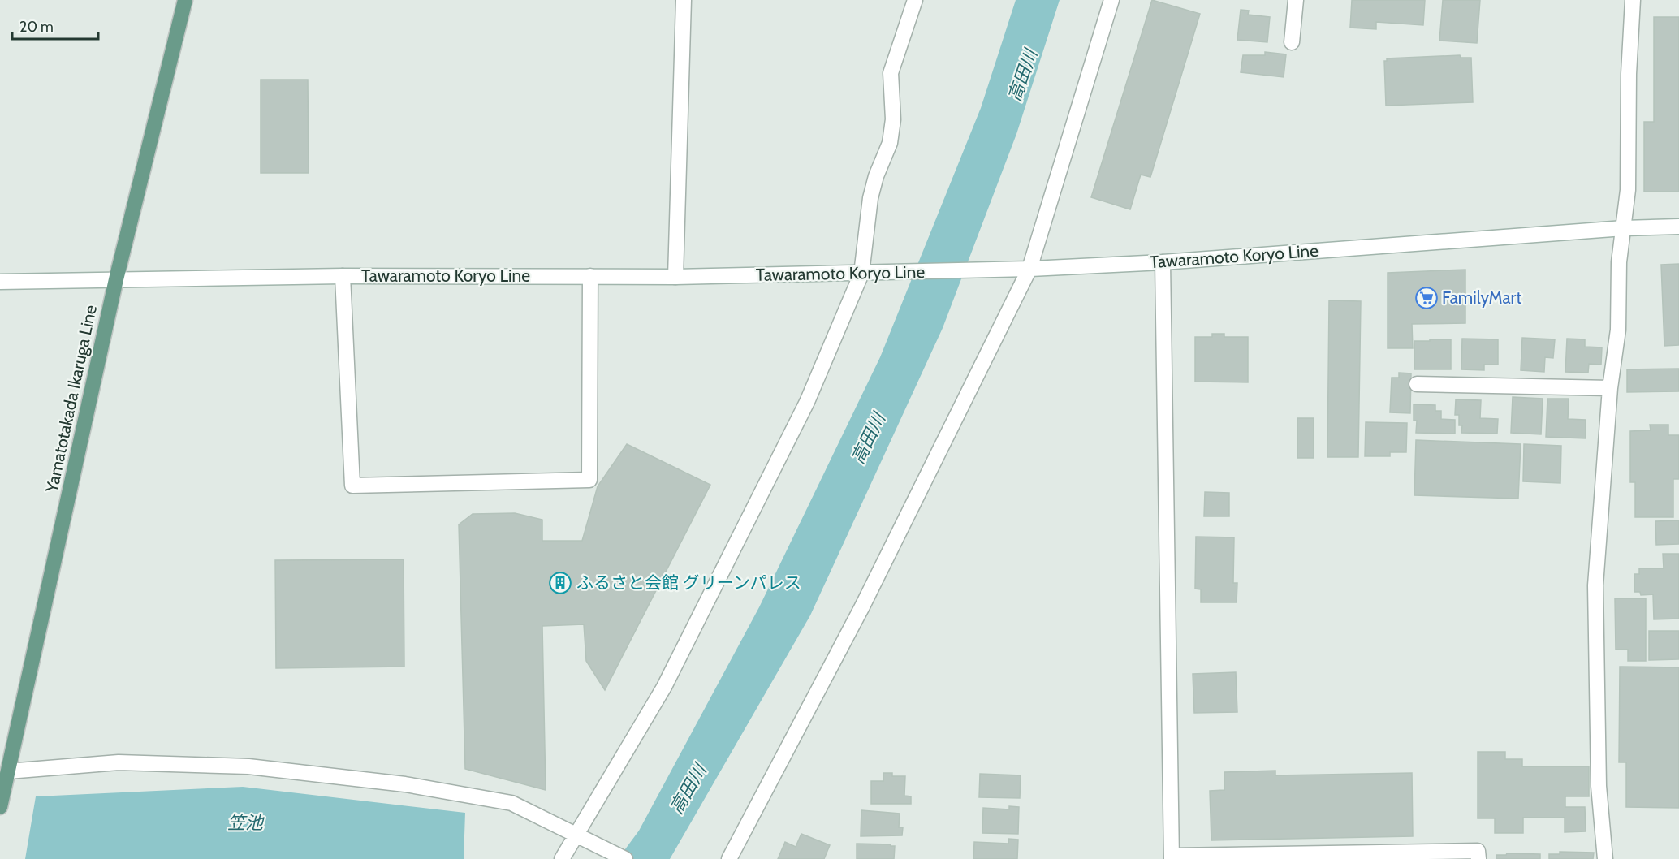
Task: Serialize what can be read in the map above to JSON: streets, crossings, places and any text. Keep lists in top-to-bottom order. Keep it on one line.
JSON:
{"streets":{"main road":["Yamatotakada Ikaruga Line"],"street":["Tawaramoto Koryo Line"]},"crossings":[["Tawaramoto Koryo Line","Yamatotakada Ikaruga Line"]],"water":["高田川","笠池"],"places":{"supermarket":["FamilyMart"],"building":["ふるさと会館 グリーンパレス"]},"scale_bar":"20 m"}
